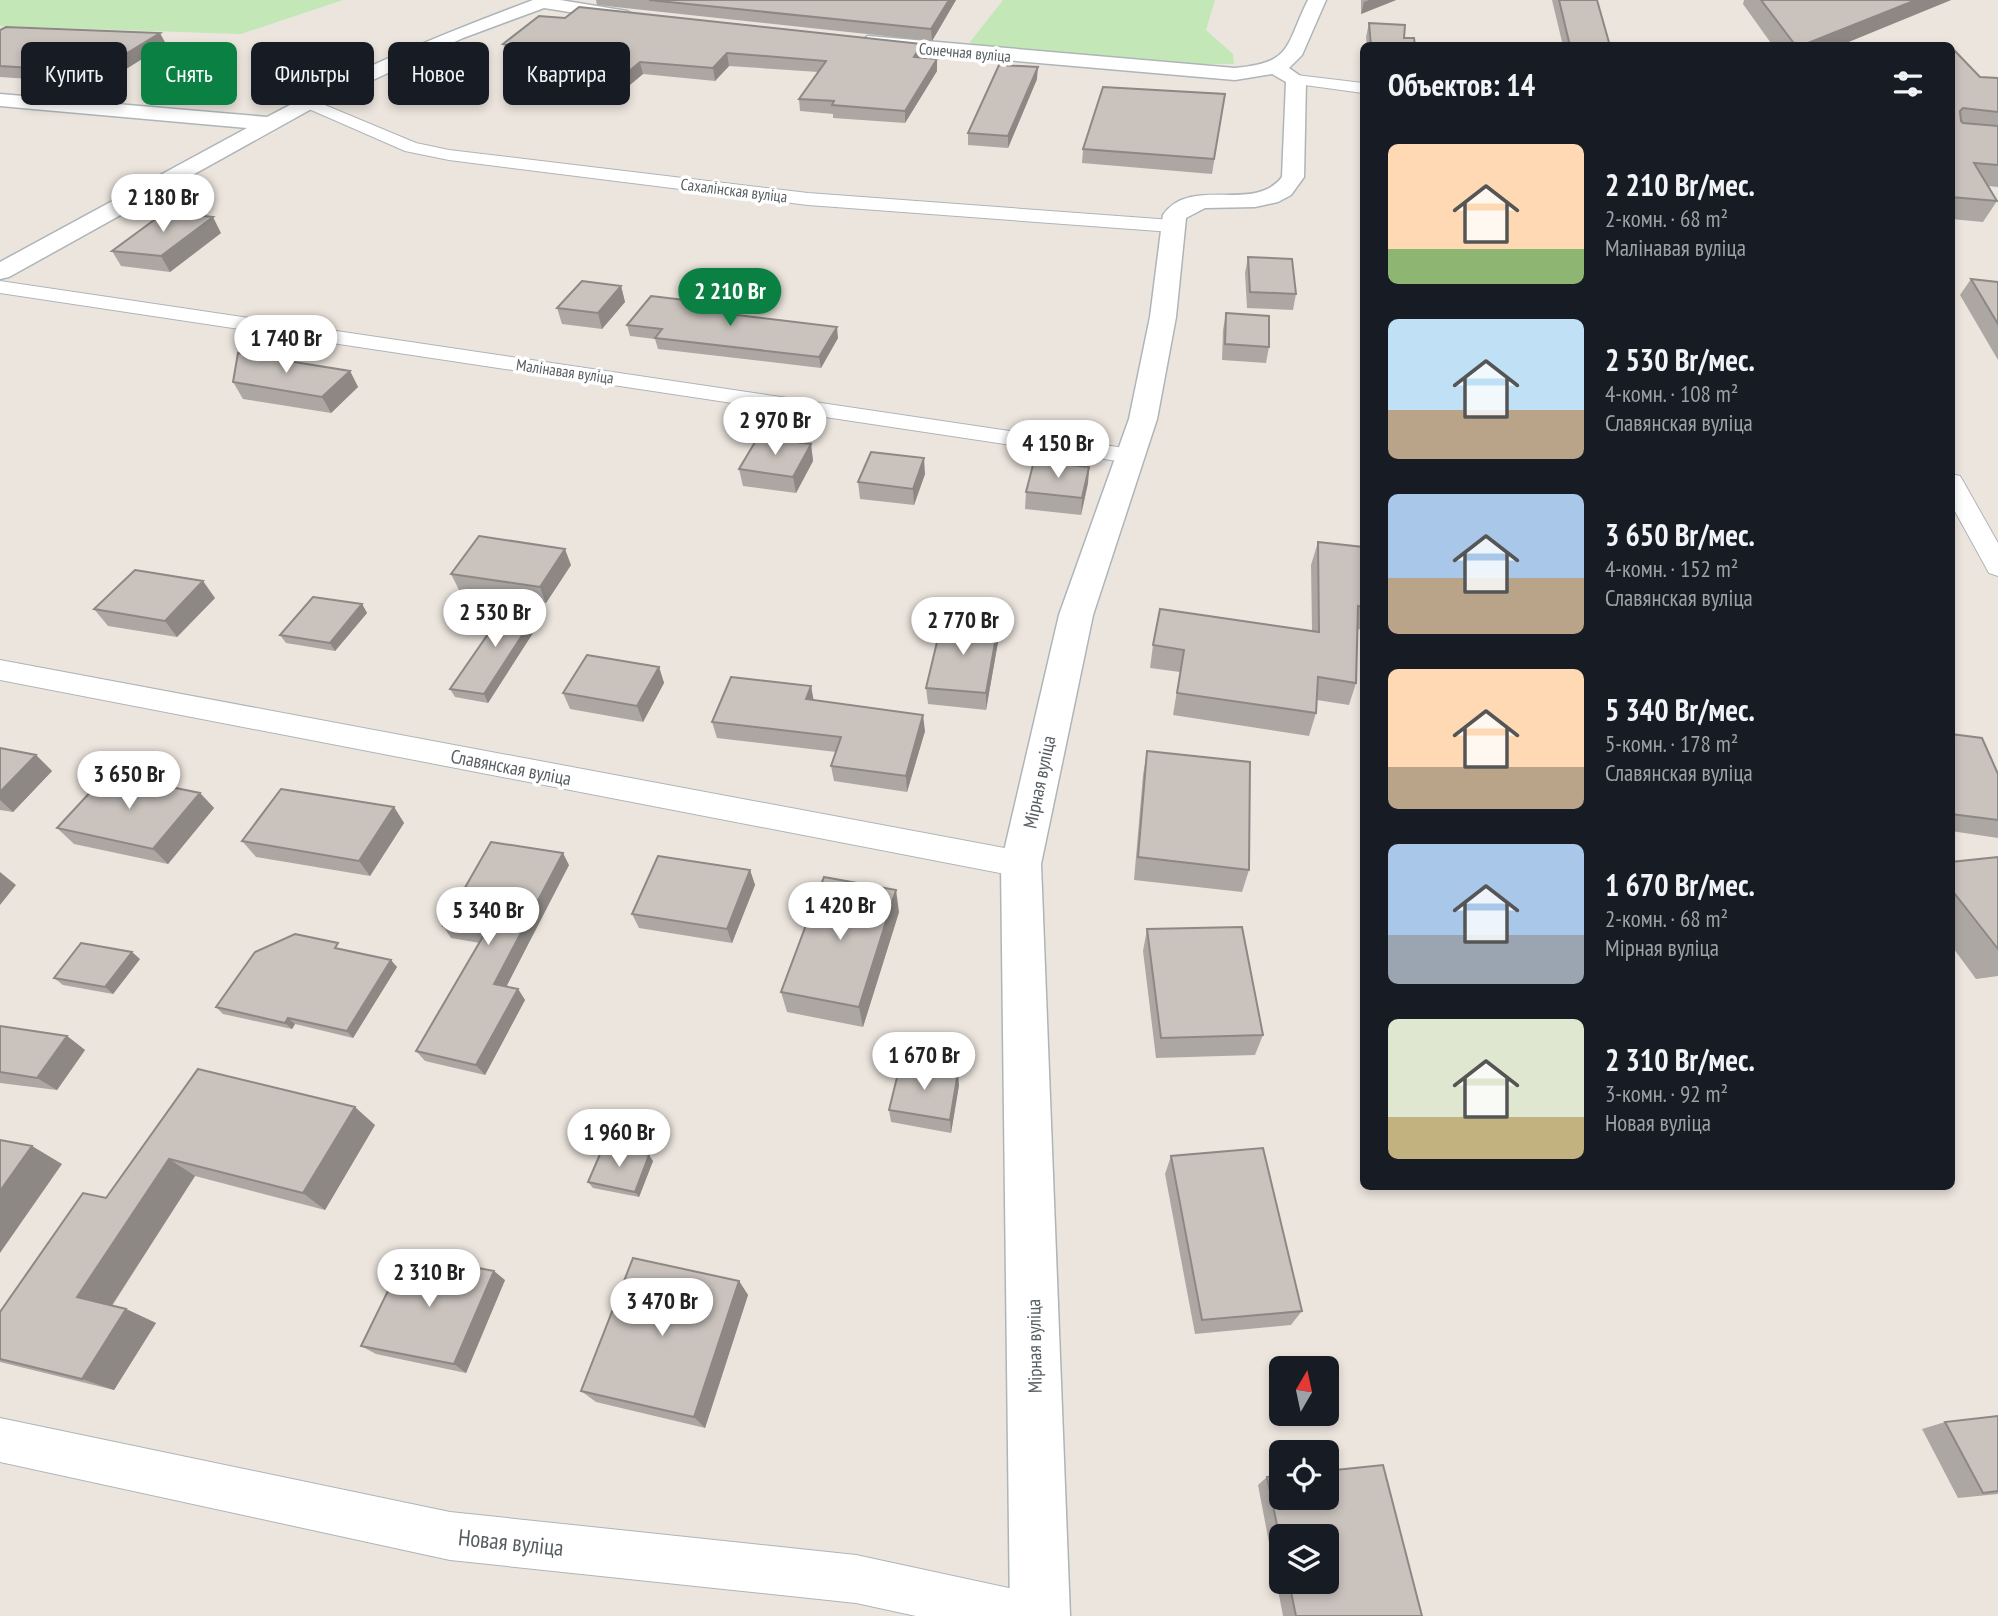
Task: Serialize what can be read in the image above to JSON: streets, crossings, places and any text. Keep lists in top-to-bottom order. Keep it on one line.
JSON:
{"streets":{"street":["Сонечная вуліца","Сахалінская вуліца","Малінавая вуліца","Славянская вуліца","Мірная вуліца","Новая вуліца"]},"crossings":[["Сахалінская вуліца","Мірная вуліца"],["Малінавая вуліца","Мірная вуліца"],["Славянская вуліца","Мірная вуліца"]],"north":"top","page":{"chip":["Купить","Снять","Фильтры","Новое","Квартира"],"heading":"Объектов: 14","list":[{"name":"2 210 Br/мес.","note":"2-комн. · 68 m² · Малінавая вуліца"},{"name":"2 530 Br/мес.","note":"4-комн. · 108 m² · Славянская вуліца"},{"name":"3 650 Br/мес.","note":"4-комн. · 152 m² · Славянская вуліца"},{"name":"5 340 Br/мес.","note":"5-комн. · 178 m² · Славянская вуліца"},{"name":"1 670 Br/мес.","note":"2-комн. · 68 m² · Мірная вуліца"},{"name":"2 310 Br/мес.","note":"3-комн. · 92 m² · Новая вуліца"}],"price":["2 180 Br","2 210 Br","1 740 Br","2 970 Br","4 150 Br","2 530 Br","2 770 Br","3 650 Br","1 420 Br","5 340 Br","1 670 Br","1 960 Br","2 310 Br","3 470 Br"]}}
